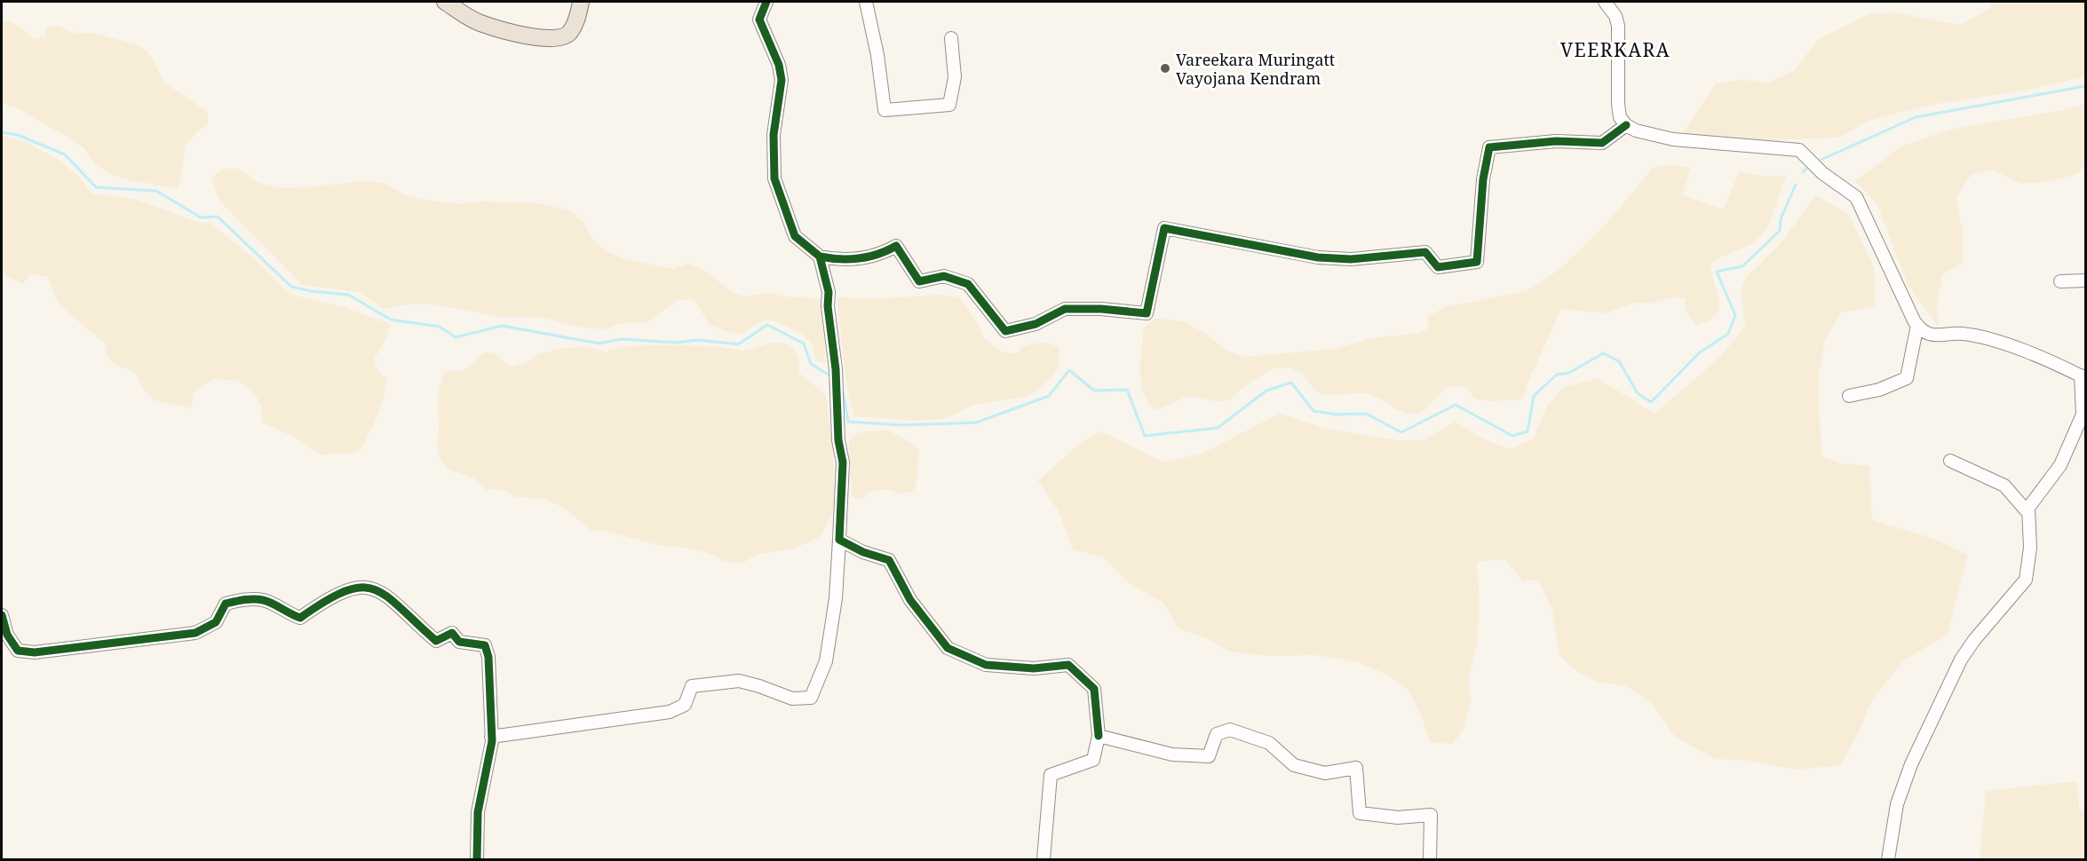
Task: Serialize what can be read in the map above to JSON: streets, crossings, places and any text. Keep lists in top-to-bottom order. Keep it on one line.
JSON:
{"districts":["VEERKARA"],"places":["Vareekara Muringatt Vayojana Kendram"]}
